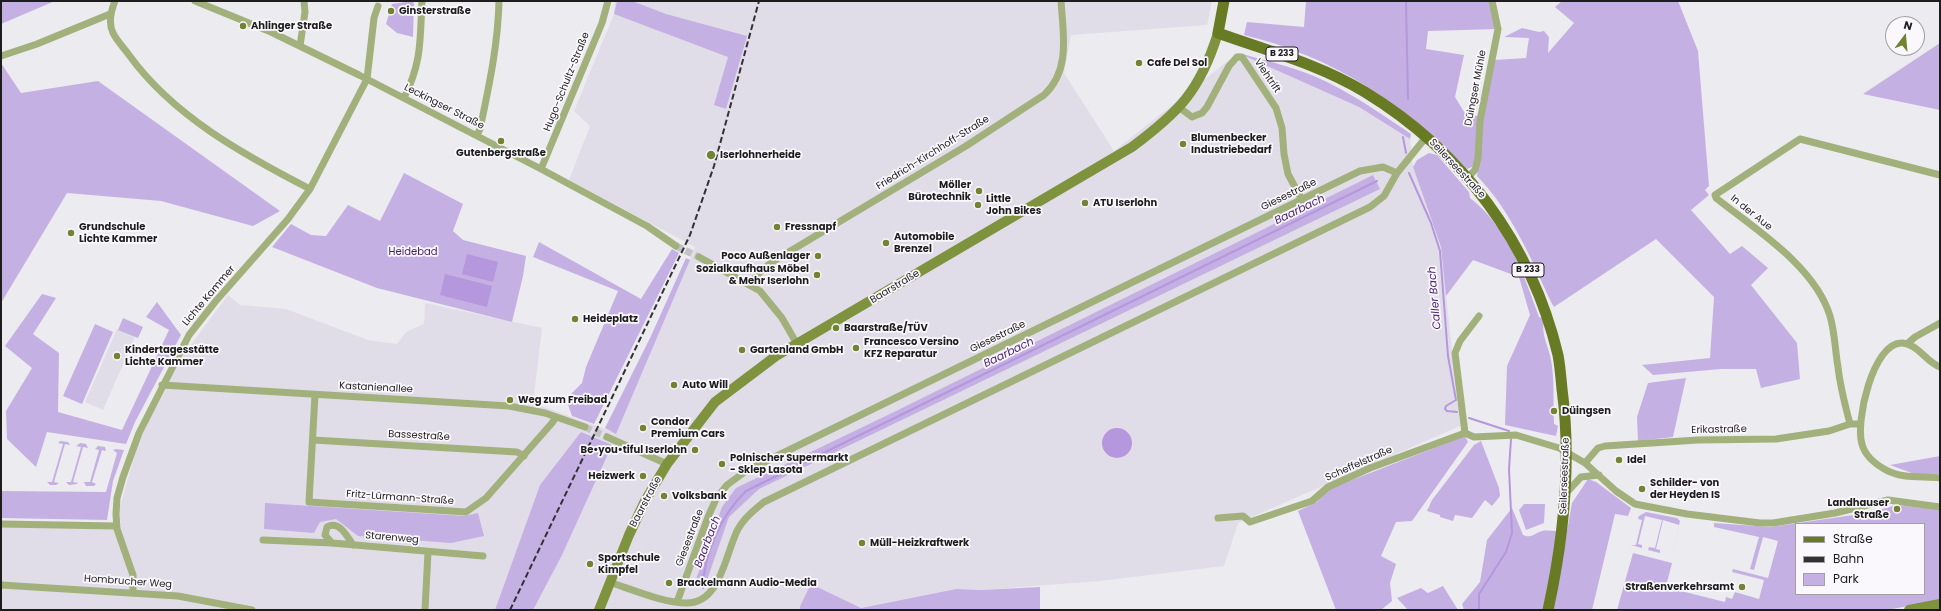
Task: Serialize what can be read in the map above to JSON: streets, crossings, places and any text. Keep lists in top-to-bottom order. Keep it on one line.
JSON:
{"streets":{"main road":["B 233","Seilerseestraße","Baarstraße"],"street":["Viehtrift","Hugo-Schultz-Straße","Düingser Mühle","Leckingser Straße","Friedrich-Kirchhoff-Straße","Giesestraße","In der Aue","Lichte Kammer","Kastanienallee","Erikastraße","Bassestraße","Scheffelstraße","Fritz-Lürmann-Straße","Starenweg","Hombrucher Weg"]},"crossings":[["Viehtrift","Giesestraße"],["Viehtrift","Baarstraße"],["Hugo-Schultz-Straße","Leckingser Straße"],["Düingser Mühle","Seilerseestraße"],["Leckingser Straße","Lichte Kammer"],["Seilerseestraße","Baarstraße"],["In der Aue","Erikastraße"],["Lichte Kammer","Kastanienallee"],["Lichte Kammer","Hombrucher Weg"],["Kastanienallee","Fritz-Lürmann-Straße"],["Bassestraße","Fritz-Lürmann-Straße"]],"water":["Baarbach","Caller Bach"],"parks":["Heidebad"],"places":["Ginsterstraße","Ahlinger Straße","Cafe Del Sol","Gutenbergstraße","Blumenbecker Industriebedarf","Iserlohnerheide","Möller Bürotechnik","ATU Iserlohn","Little John Bikes","Fressnapf","Grundschule Lichte Kammer","Automobile Brenzel","Poco Außenlager","Sozialkaufhaus Möbel & Mehr Iserlohn","Heideplatz","Baarstraße/TÜV","Francesco Versino KFZ Reparatur","Gartenland GmbH","Kindertagesstätte Lichte Kammer","Auto Will","Weg zum Freibad","Düingsen","Condor Premium Cars","Be•you•tiful Iserlohn","Idel","Polnischer Supermarkt - Sklep Lasota","Heizwerk","Schilder- von der Heyden IS","Volksbank","Landhauser Straße","Müll-Heizkraftwerk","Sportschule Kimpfel","Brackelmann Audio-Media","Straßenverkehrsamt"],"legend":["Straße","Bahn","Park"],"north":"top"}
